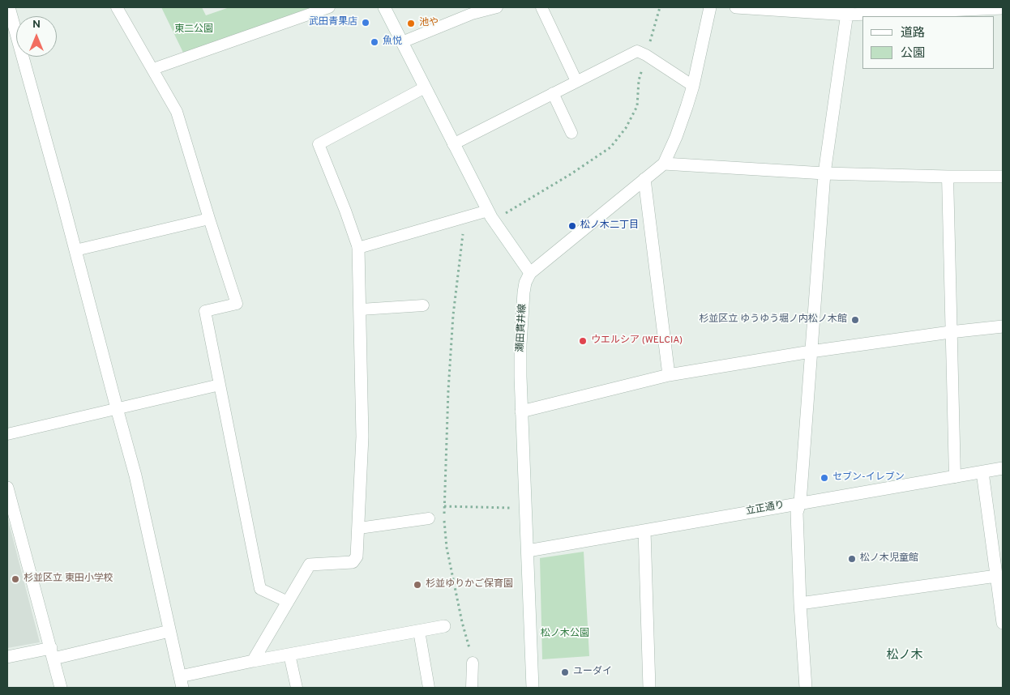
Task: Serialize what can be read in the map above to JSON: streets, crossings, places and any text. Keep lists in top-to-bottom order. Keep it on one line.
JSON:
{"streets":{"street":["瀬田貫井線","立正通り"]},"crossings":[["瀬田貫井線","立正通り"]],"districts":["松ノ木"],"parks":["東二公園","松ノ木公園"],"places":["武田青果店","池や","魚悦","松ノ木二丁目","杉並区立 ゆうゆう堀ノ内松ノ木館","ウエルシア (WELCIA)","セブン-イレブン","松ノ木児童館","杉並区立 東田小学校","杉並ゆりかご保育園","ユーダイ"],"legend":["道路","公園"],"north":"top"}
